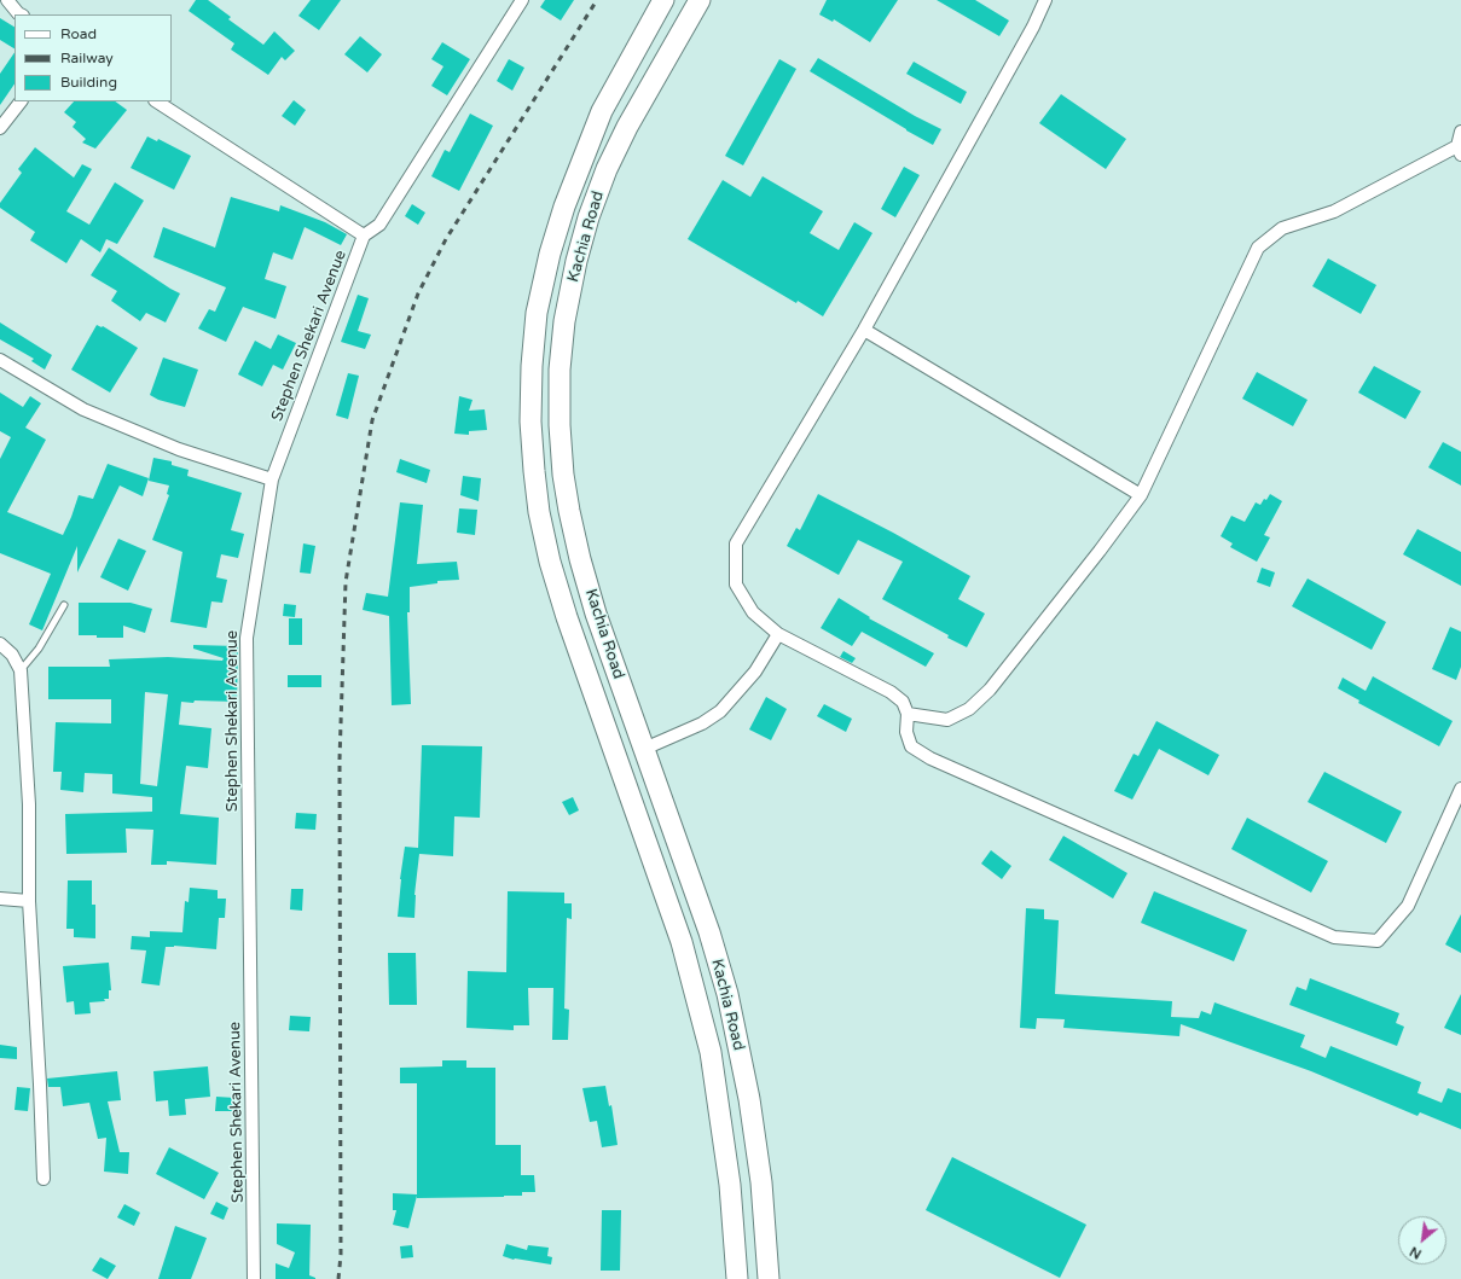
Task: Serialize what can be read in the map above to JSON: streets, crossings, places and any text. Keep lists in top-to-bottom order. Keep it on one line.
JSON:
{"streets":{"main road":["Kachia Road"],"street":["Stephen Shekari Avenue"]},"legend":["Road","Railway","Building"],"north":"bottom left"}
